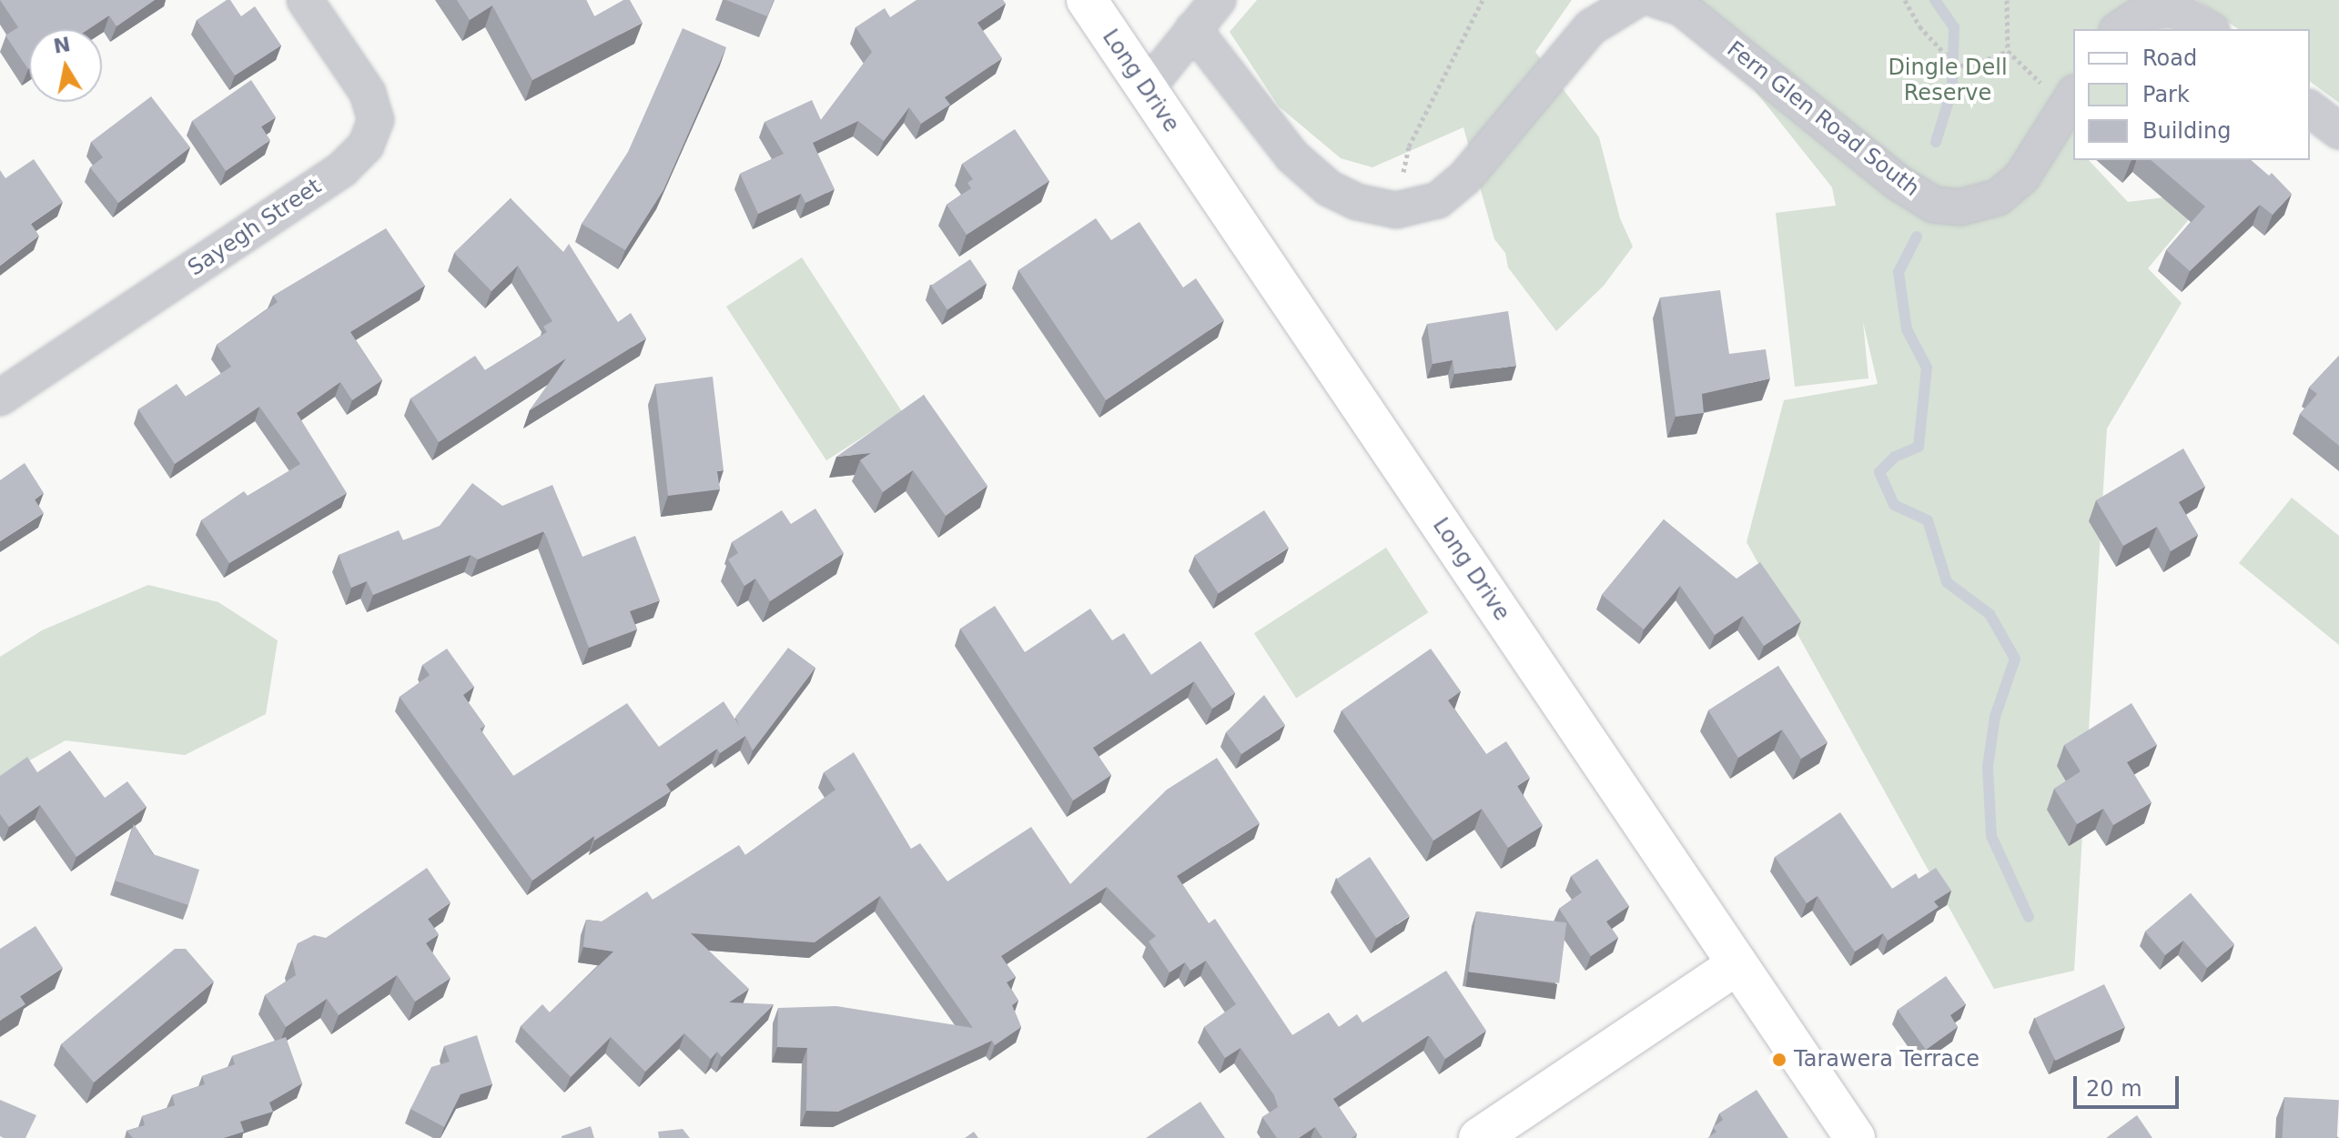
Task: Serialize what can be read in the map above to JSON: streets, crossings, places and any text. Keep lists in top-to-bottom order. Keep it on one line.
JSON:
{"streets":{"street":["Long Drive","Fern Glen Road South","Sayegh Street"]},"parks":["Dingle Dell Reserve"],"places":["Tarawera Terrace"],"legend":["Road","Park","Building"],"scale_bar":"20 m","north":"top"}
